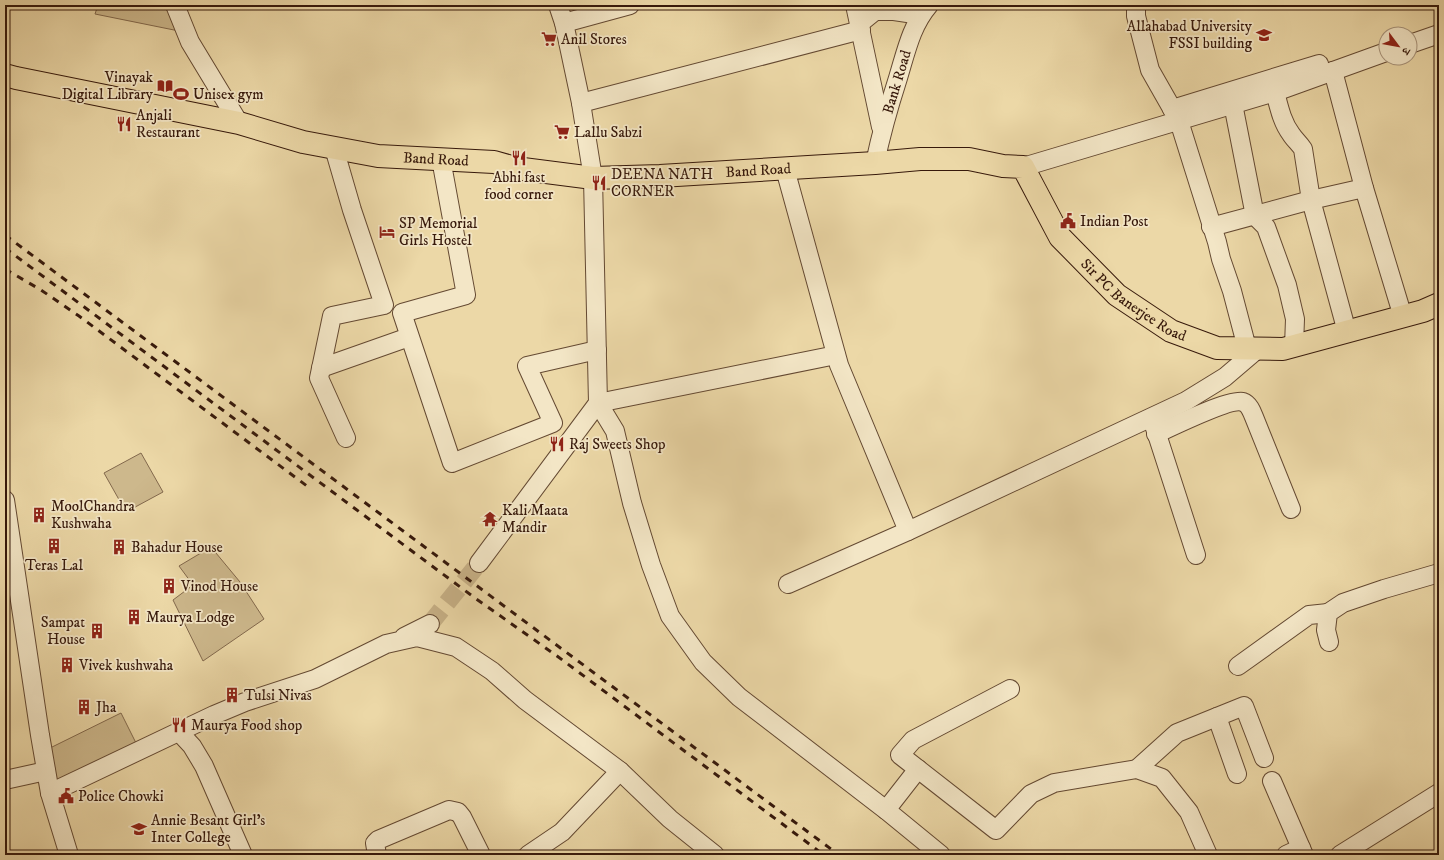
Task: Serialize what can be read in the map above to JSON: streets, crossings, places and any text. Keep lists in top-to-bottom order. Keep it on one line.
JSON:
{"streets":{"main road":["Band Road","Sir PC Banerjee Road"],"street":["Bank Road"]},"crossings":[["Bank Road","Band Road"]],"places":{"school or university":["Allahabad University FSSI building","Annie Besant Girl's Inter College"],"supermarket":["Anil Stores","Lallu Sabzi"],"library":["Vinayak Digital Library"],"sports":["Unisex gym"],"restaurant":["Anjali Restaurant","Abhi fast food corner","DEENA NATH CORNER","Raj Sweets Shop","Maurya Food shop"],"public building":["Indian Post","Police Chowki"],"hotel":["SP Memorial Girls Hostel"],"building":["MoolChandra Kushwaha","Teras Lal","Bahadur House","Vinod House","Maurya Lodge","Sampat House","Vivek kushwaha","Tulsi Nivas","Jha"],"temple":["Kali Maata Mandir"]},"north":"bottom right"}
